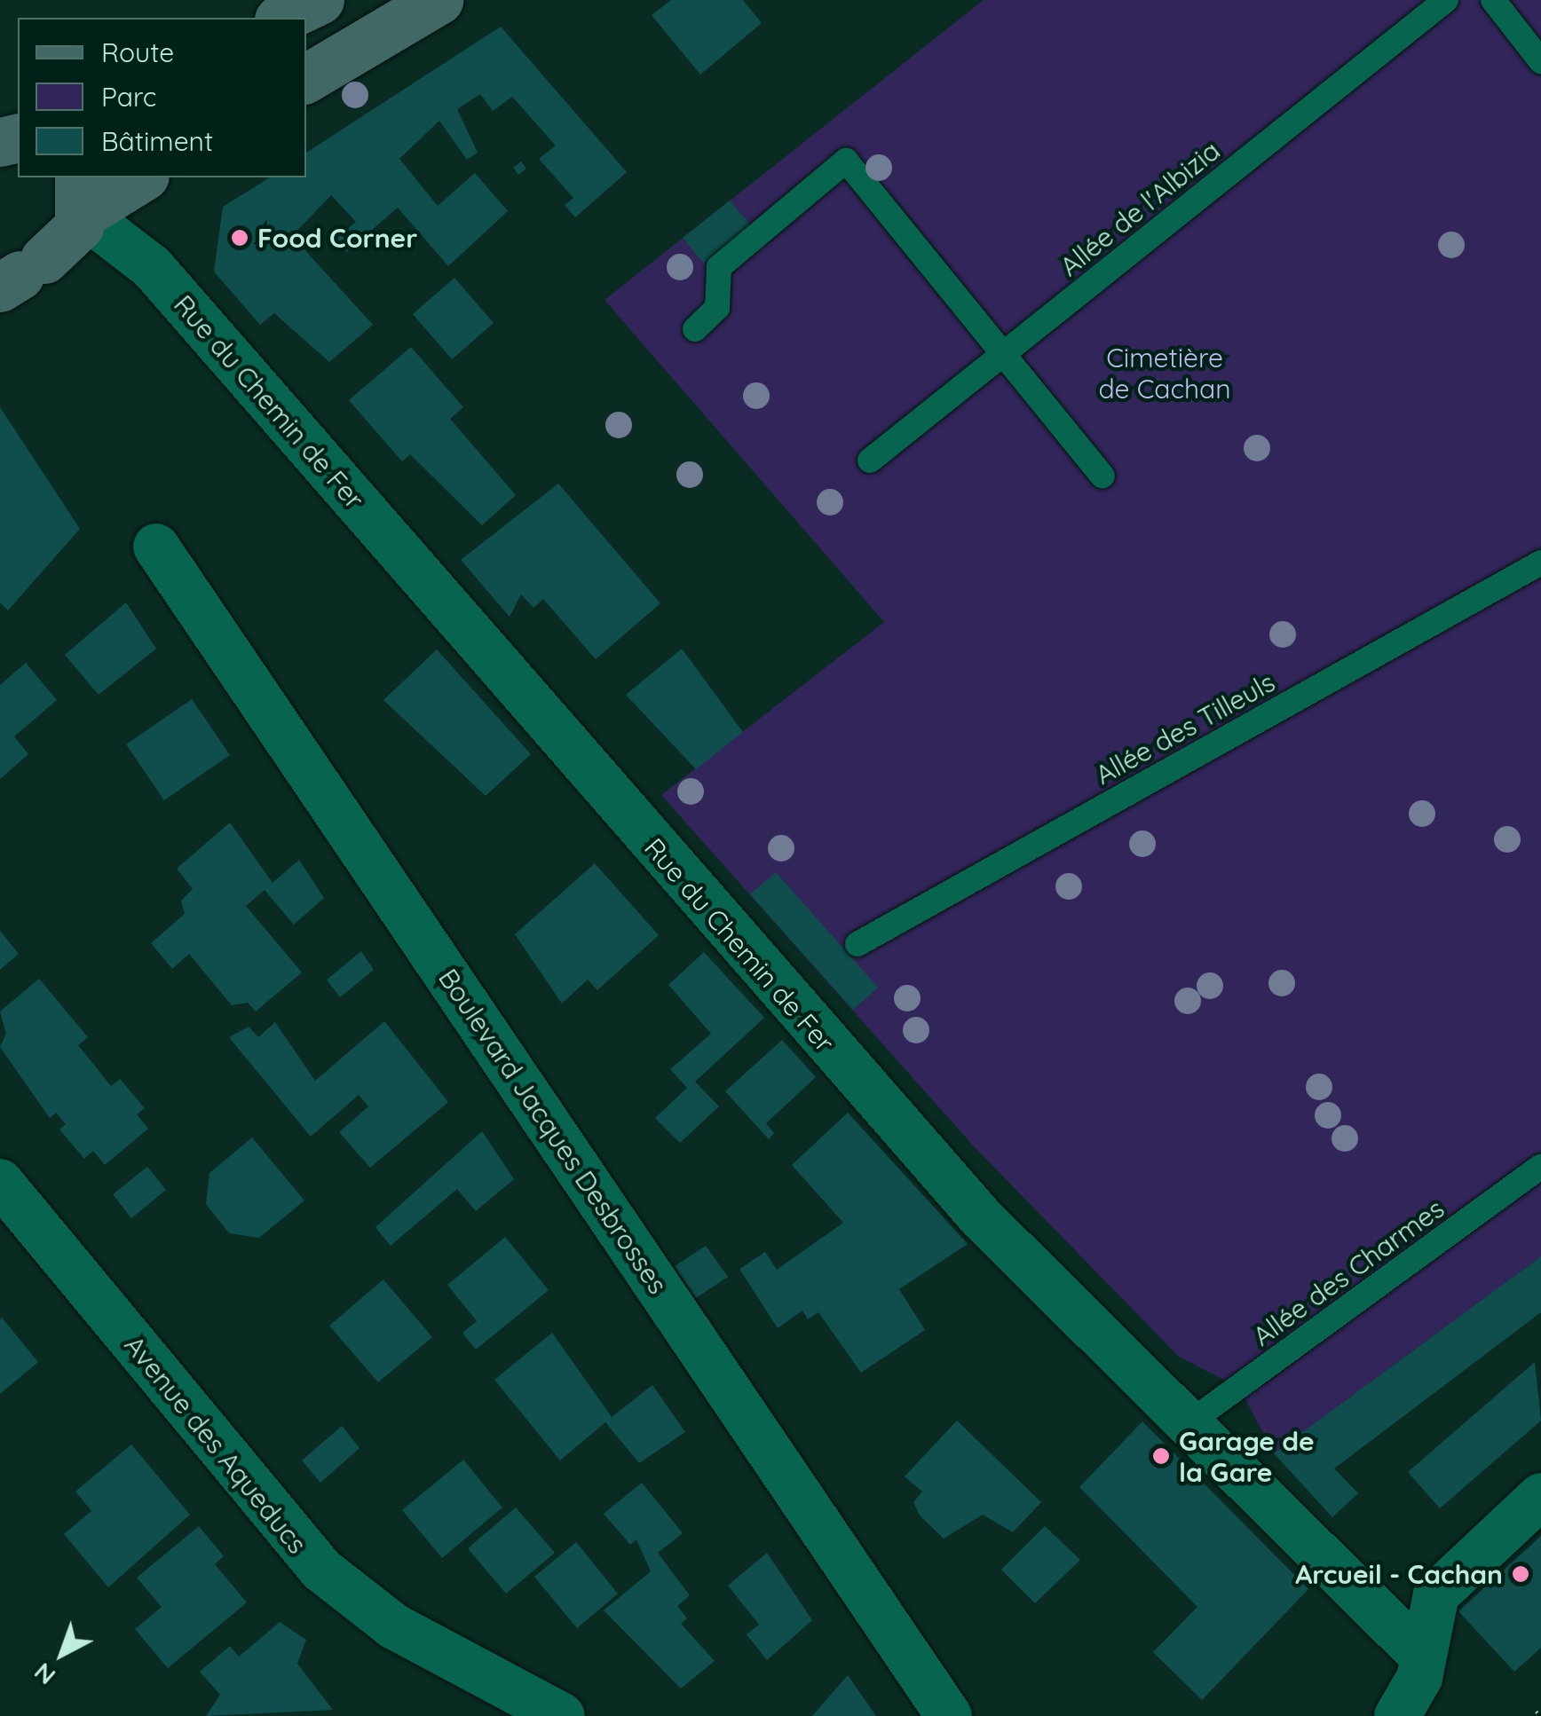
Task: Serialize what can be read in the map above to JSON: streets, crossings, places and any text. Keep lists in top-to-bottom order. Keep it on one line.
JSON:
{"streets":{"street":["Rue du Chemin de Fer","Boulevard Jacques Desbrosses","Avenue des Aqueducs"],"lane":["Allée de l'Albizia","Allée des Tilleuls","Allée des Charmes"]},"crossings":[["Rue du Chemin de Fer","Allée des Charmes"]],"parks":["Cimetière de Cachan"],"places":["Food Corner","Garage de la Gare","Arcueil - Cachan"],"legend":["Route","Parc","Bâtiment"],"north":"bottom left"}
